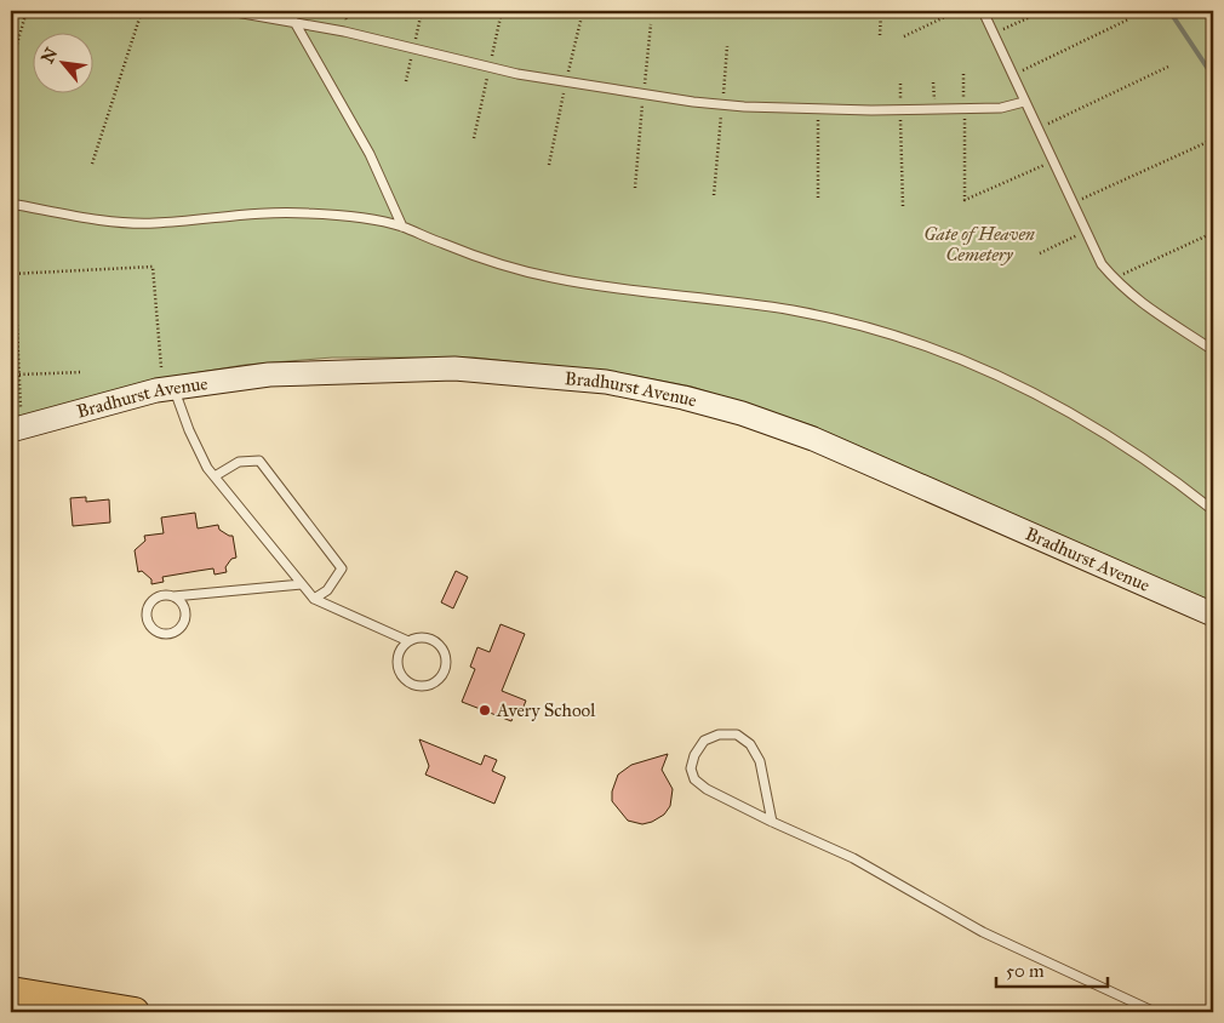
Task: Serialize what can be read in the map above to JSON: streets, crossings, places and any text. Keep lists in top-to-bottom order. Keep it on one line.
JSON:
{"streets":{"main road":["Bradhurst Avenue"]},"parks":["Gate of Heaven Cemetery"],"places":["Avery School"],"scale_bar":"50 m","north":"top left"}
